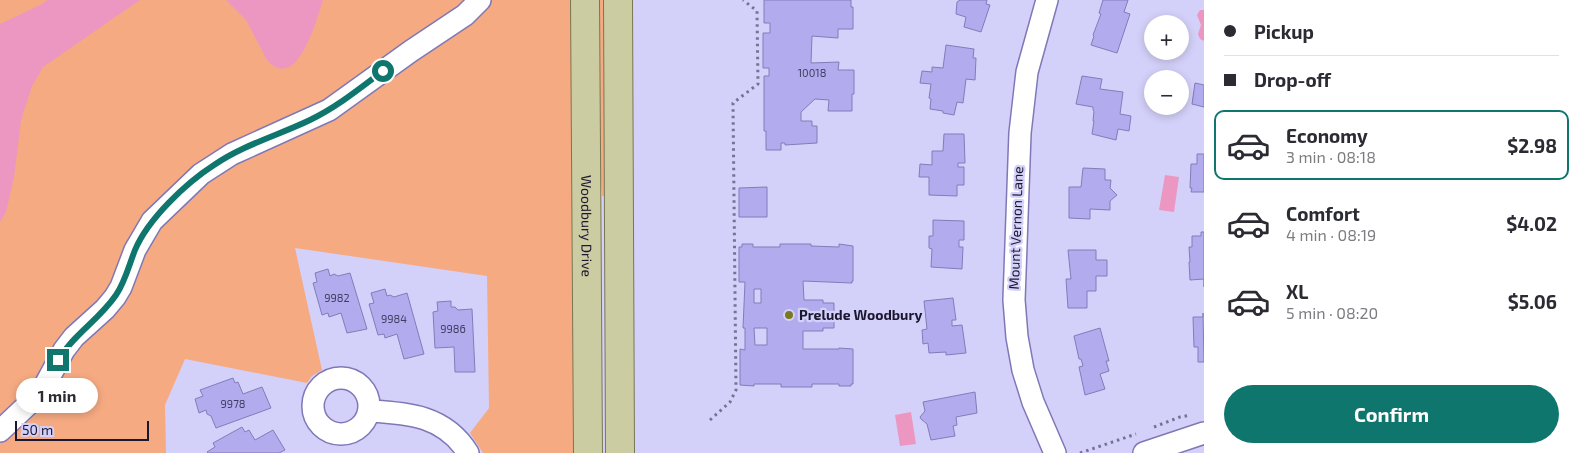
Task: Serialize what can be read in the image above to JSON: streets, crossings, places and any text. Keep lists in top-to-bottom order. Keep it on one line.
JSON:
{"streets":{"main road":["Woodbury Drive"],"street":["Mount Vernon Lane"]},"places":["Prelude Woodbury"],"house_numbers":["10018","9982","9984","9986","9978"],"scale_bar":"50 m","page":{"banner":["Pickup","Drop-off"],"map_buttons":["+","−"],"list":[{"name":"Economy","note":"3 min · 08:18","value":"$2.98"},{"name":"Comfort","note":"4 min · 08:19","value":"$4.02"},{"name":"XL","note":"5 min · 08:20","value":"$5.06"}],"buttons":"Confirm","bubble":"1 min","scale":"50 m"}}
